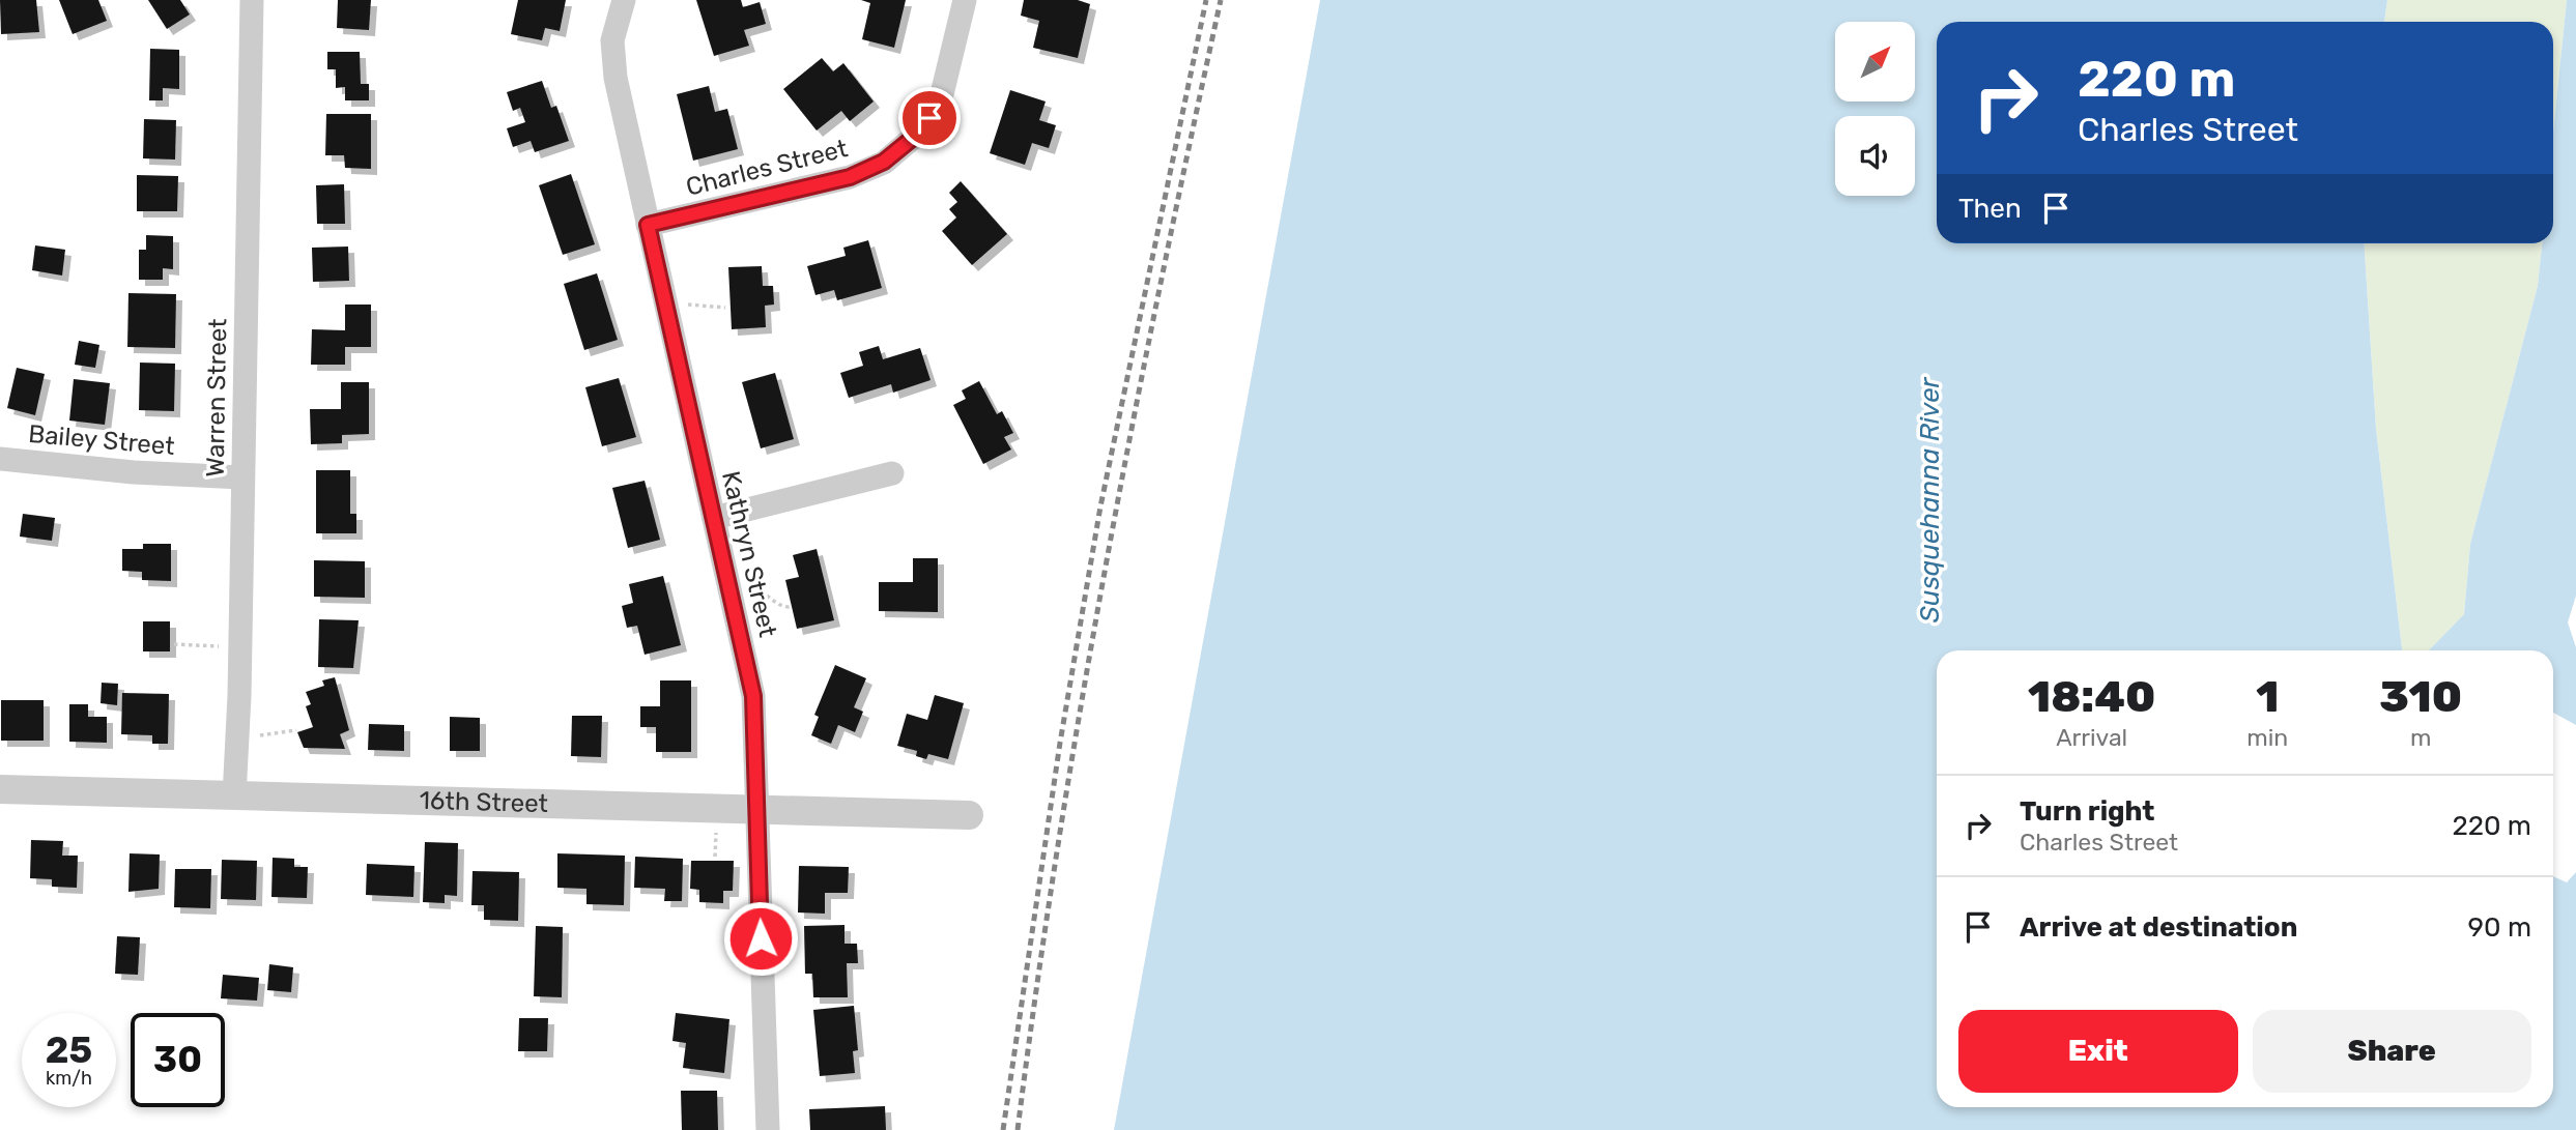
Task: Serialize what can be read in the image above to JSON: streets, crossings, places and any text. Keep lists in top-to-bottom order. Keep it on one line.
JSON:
{"streets":{"street":["Charles Street","Warren Street","Bailey Street","Kathryn Street","16th Street"]},"crossings":[["Charles Street","Kathryn Street"],["Warren Street","Bailey Street"],["Warren Street","16th Street"],["Kathryn Street","16th Street"]],"water":["Susquehanna River"],"north":"top right","page":{"turn":["220 m","Charles Street"],"then":"Then","eta":["18:40","Arrival","1","min","310","m"],"list":[{"name":"Turn right","note":"Charles Street","value":"220 m"},{"name":"Arrive at destination","value":"90 m"}],"buttons":["Exit","Share"],"speed":"25 km/h","limit":"30"}}
